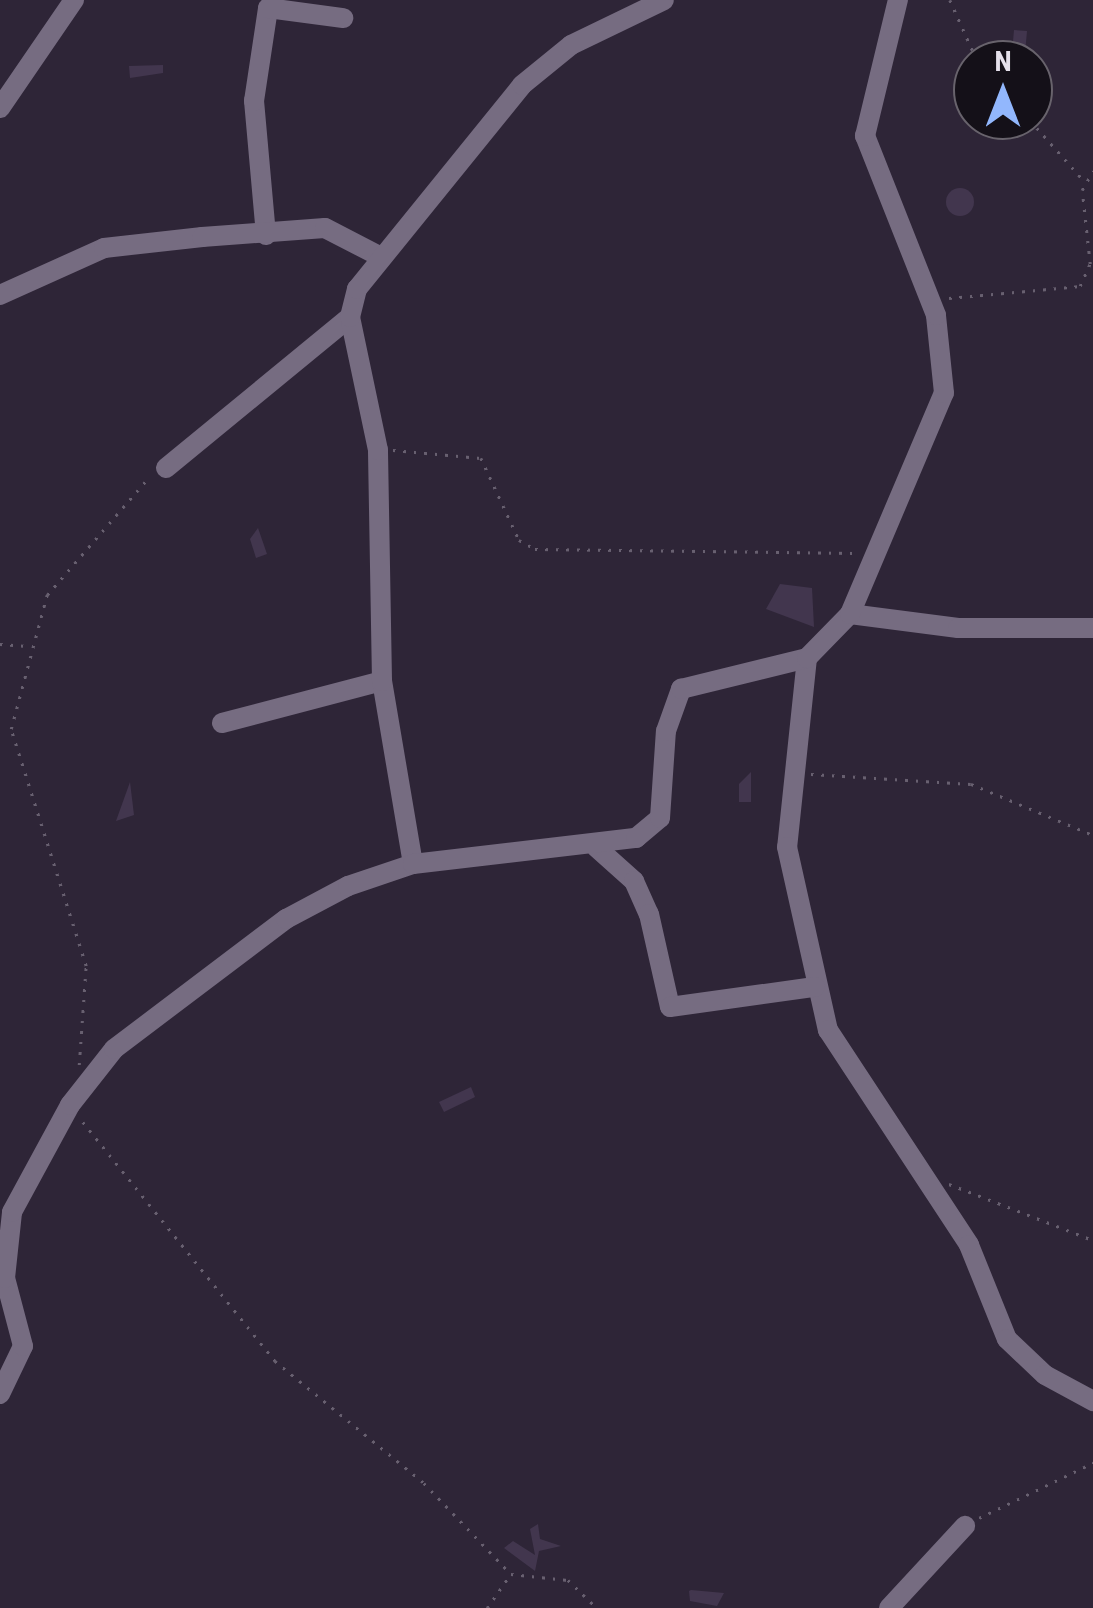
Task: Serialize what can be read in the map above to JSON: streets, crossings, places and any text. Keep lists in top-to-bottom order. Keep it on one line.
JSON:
{"north":"top"}
